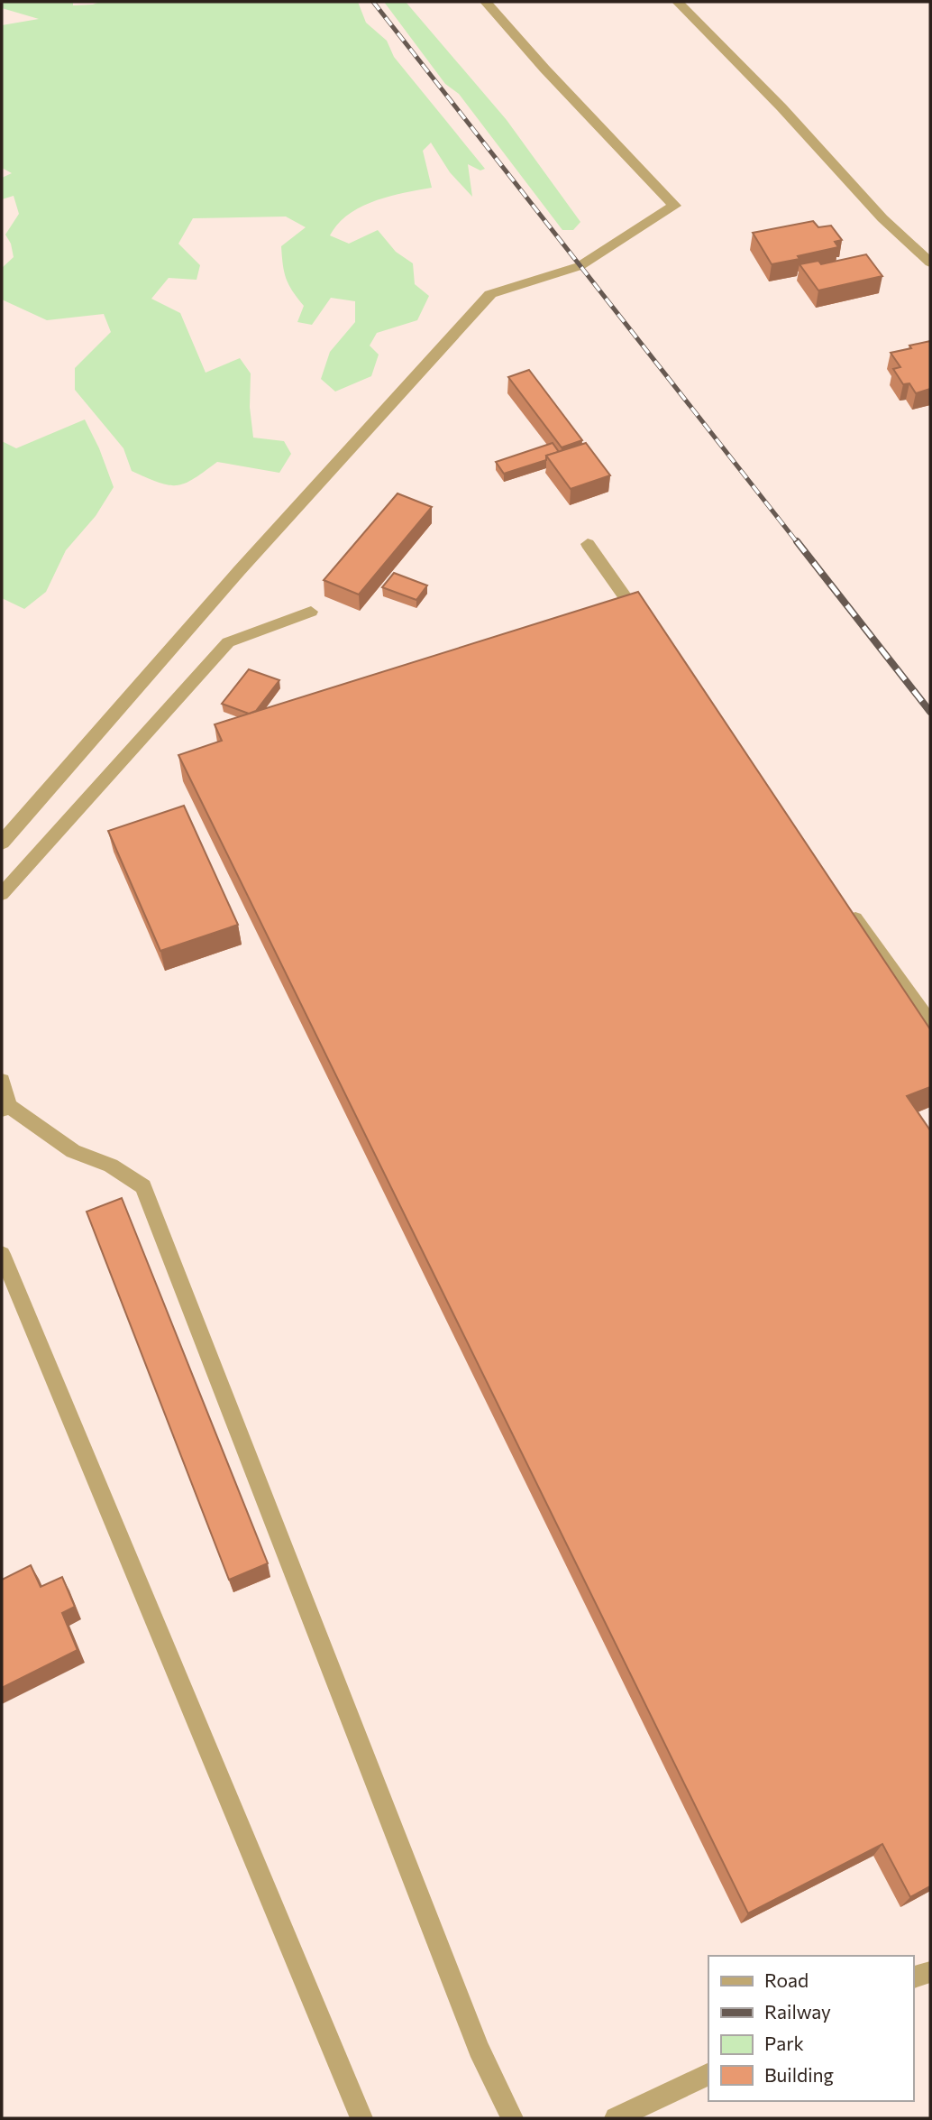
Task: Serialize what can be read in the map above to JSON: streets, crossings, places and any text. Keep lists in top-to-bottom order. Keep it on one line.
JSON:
{"legend":["Road","Railway","Park","Building"]}
